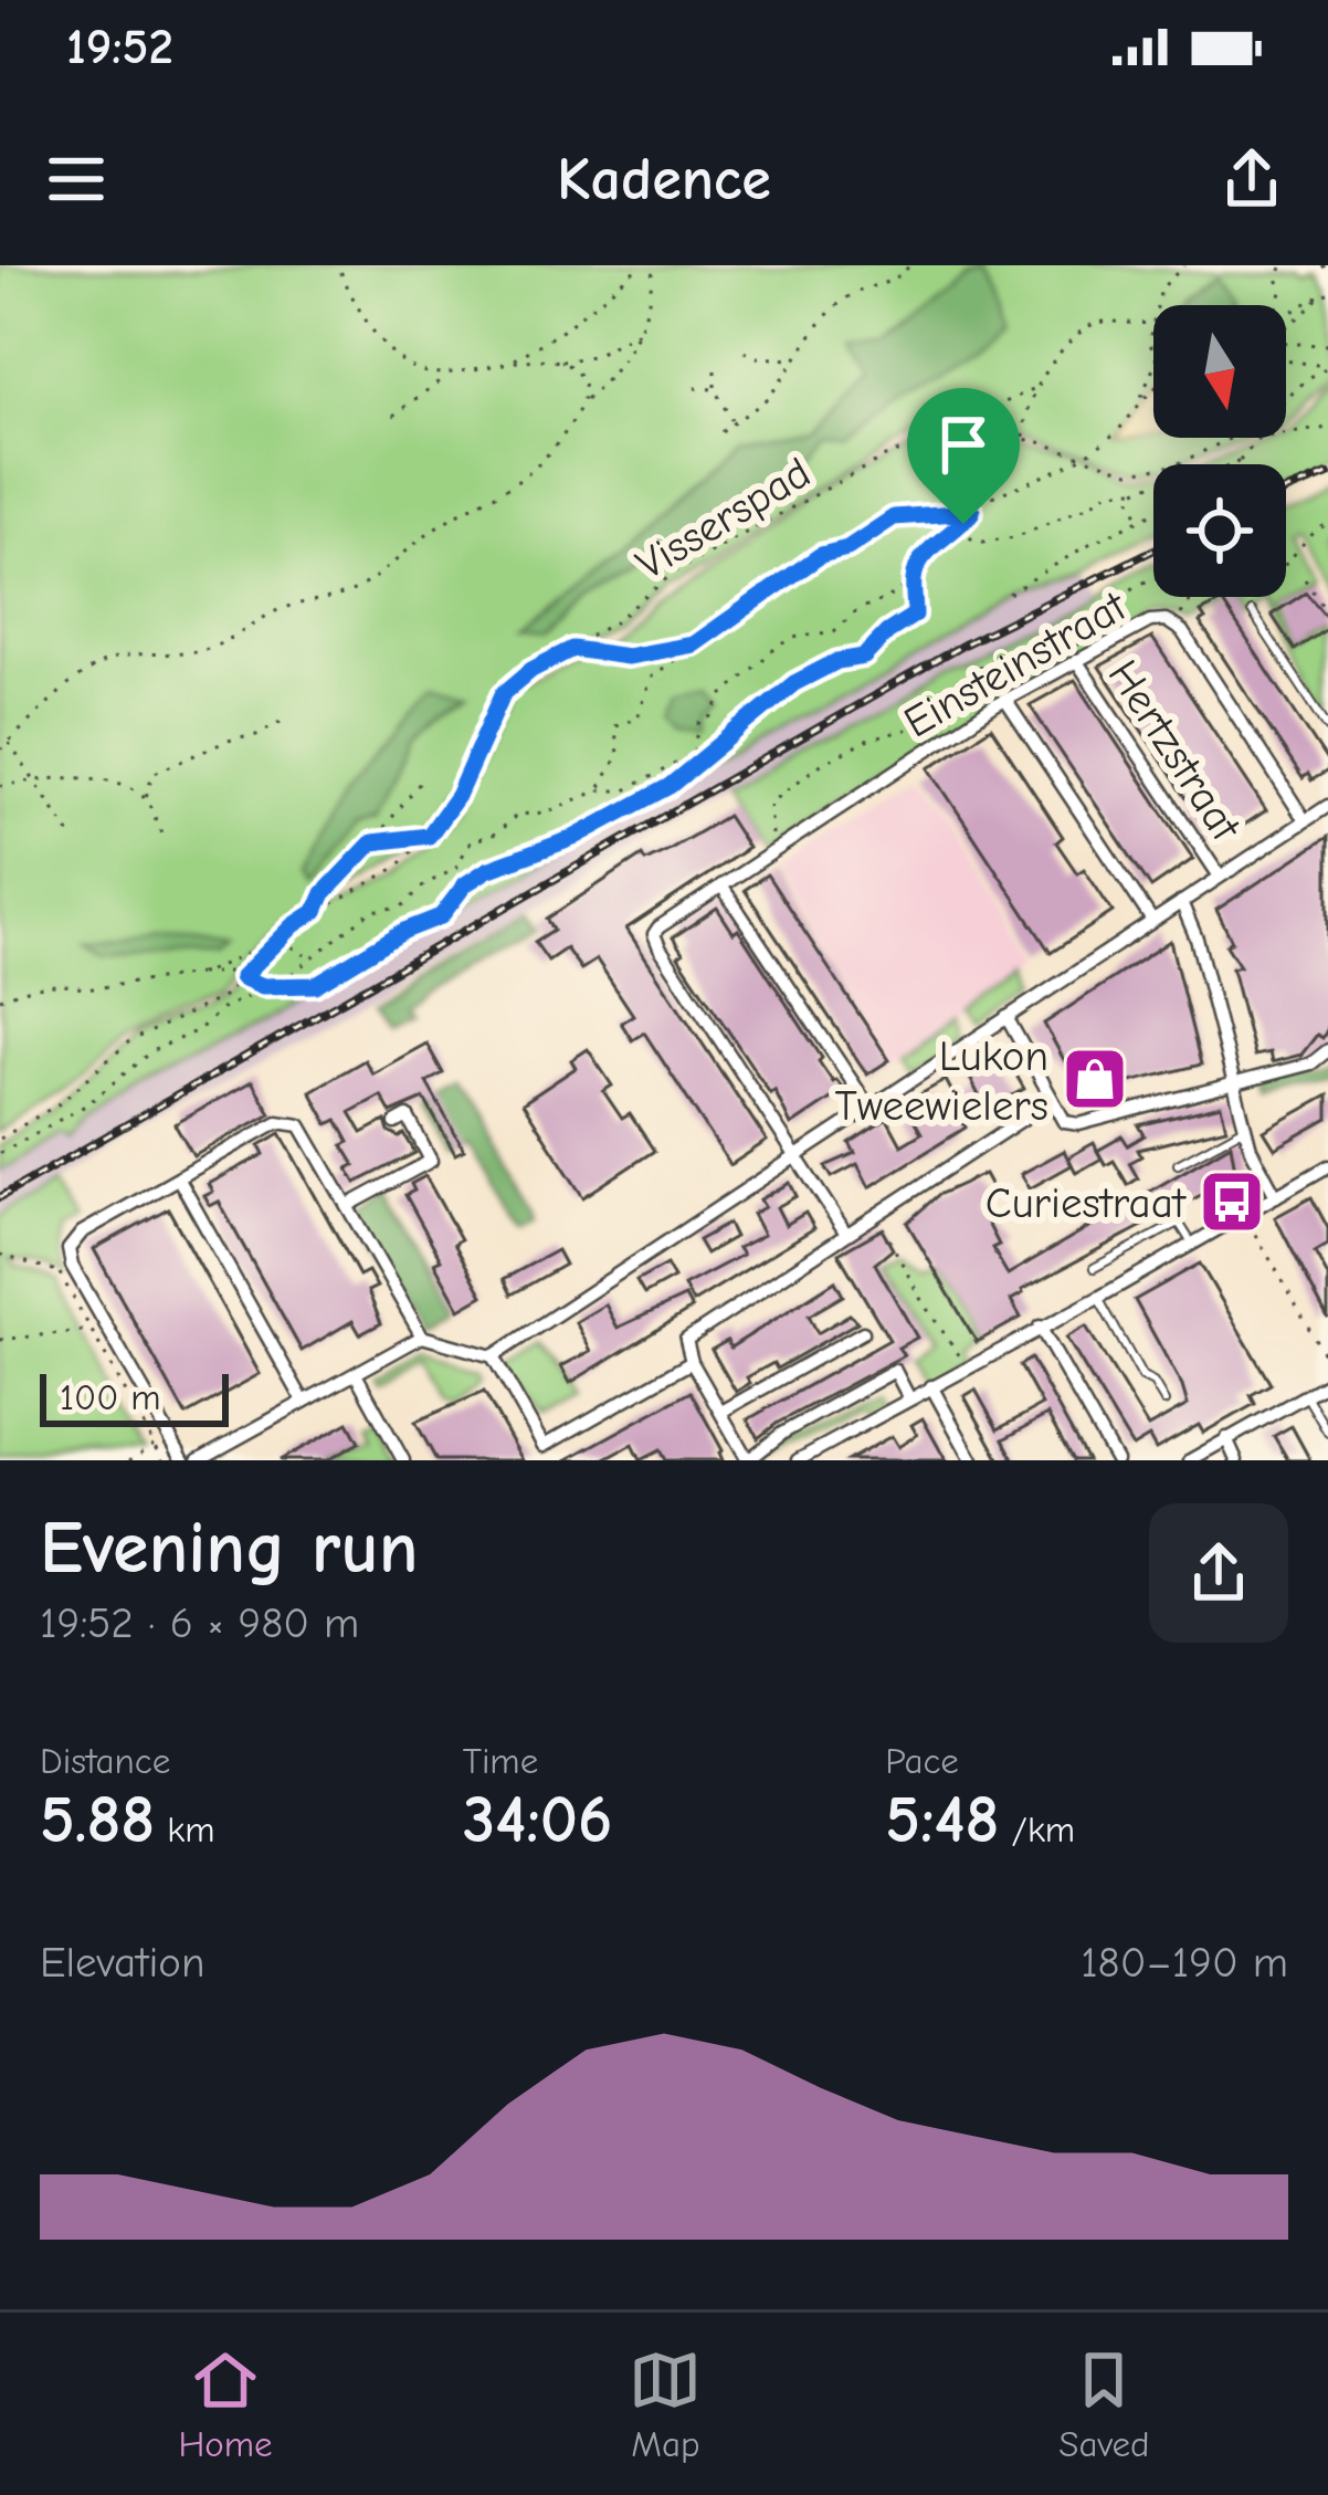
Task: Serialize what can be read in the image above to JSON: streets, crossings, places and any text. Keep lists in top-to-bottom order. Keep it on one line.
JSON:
{"streets":{"street":["Einsteinstraat","Hertzstraat"],"path":["Visserspad"]},"crossings":[["Einsteinstraat","Hertzstraat"]],"places":{"shop":["Lukon Tweewielers"],"bus stop":["Curiestraat"]},"scale_bar":"100 m","north":"bottom","page":{"status":"19:52","header":"Kadence","scale":"100 m","heading":["Evening run","19:52 · 6 × 980 m"],"stats":[["Distance","5.88 km"],["Time","34:06"],["Pace","5:48 /km"]],"chart":["Elevation","180–190 m"],"tabs":["Home","Map","Saved"]}}
